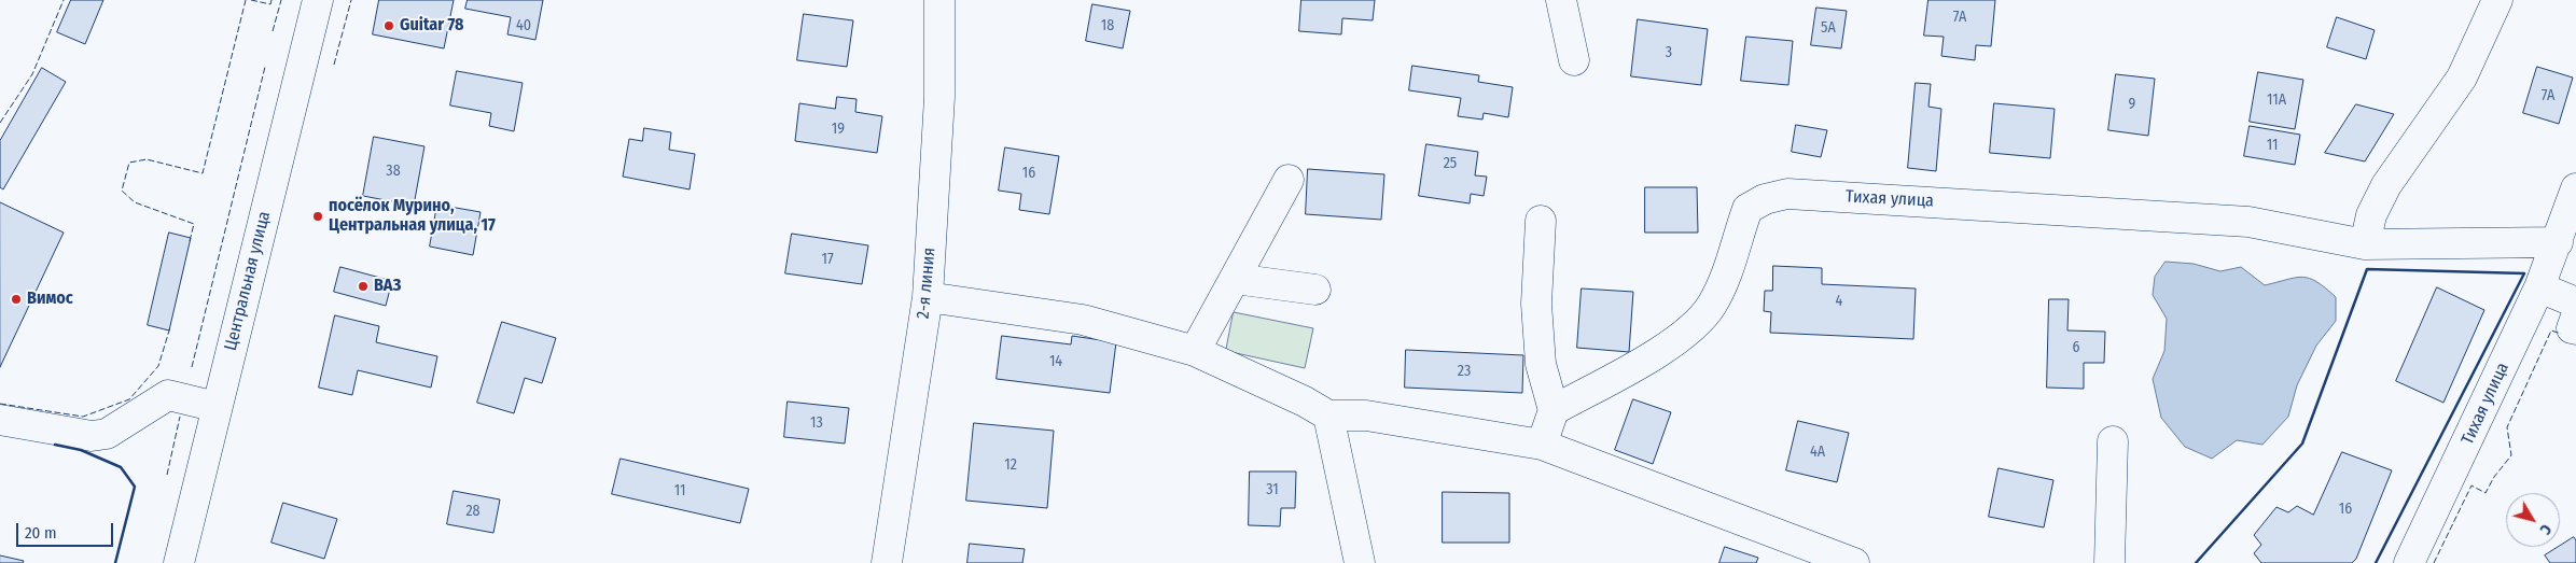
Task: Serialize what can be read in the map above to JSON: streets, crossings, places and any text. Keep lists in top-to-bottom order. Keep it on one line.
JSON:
{"streets":{"street":["Тихая улица","Центральная улица","2-я линия"]},"places":["Guitar 78","посёлок Мурино, Центральная улица, 17","ВАЗ","Вимос"],"house_numbers":["7А","40","18","5А","3","7А","11А","9","19","11","25","38","16","17","4","6","14","23","13","4А","12","31","11","16","28"],"scale_bar":"20 m","north":"bottom right"}
